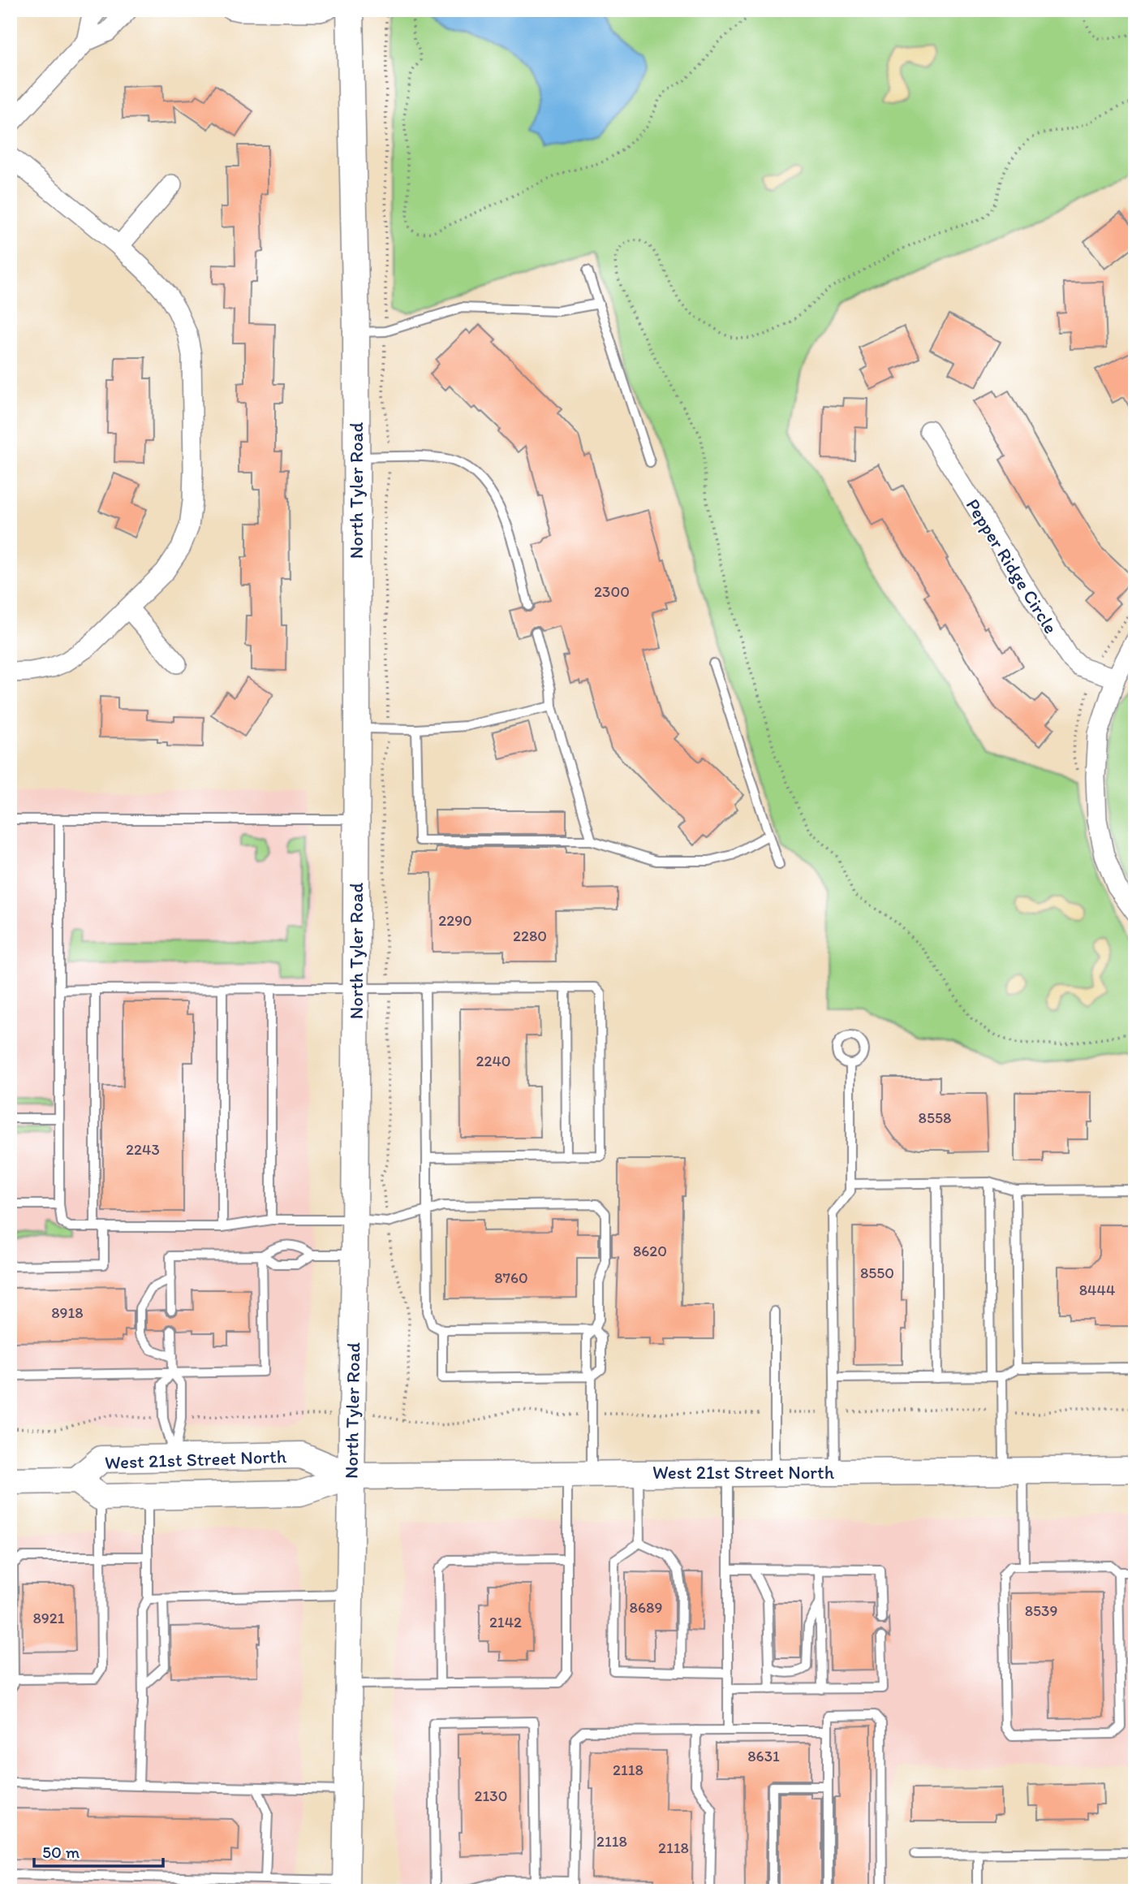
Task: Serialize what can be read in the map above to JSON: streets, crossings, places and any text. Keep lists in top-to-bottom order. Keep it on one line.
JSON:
{"streets":{"main road":["North Tyler Road","West 21st Street North"],"street":["Pepper Ridge Circle"]},"crossings":[["North Tyler Road","West 21st Street North"]],"house_numbers":["2300","2290","2280","2240","8558","2243","8620","8550","8760","8444","8918","8689","8539","8921","2142","8631","2118","2130","2118","2118"],"scale_bar":"50 m"}
